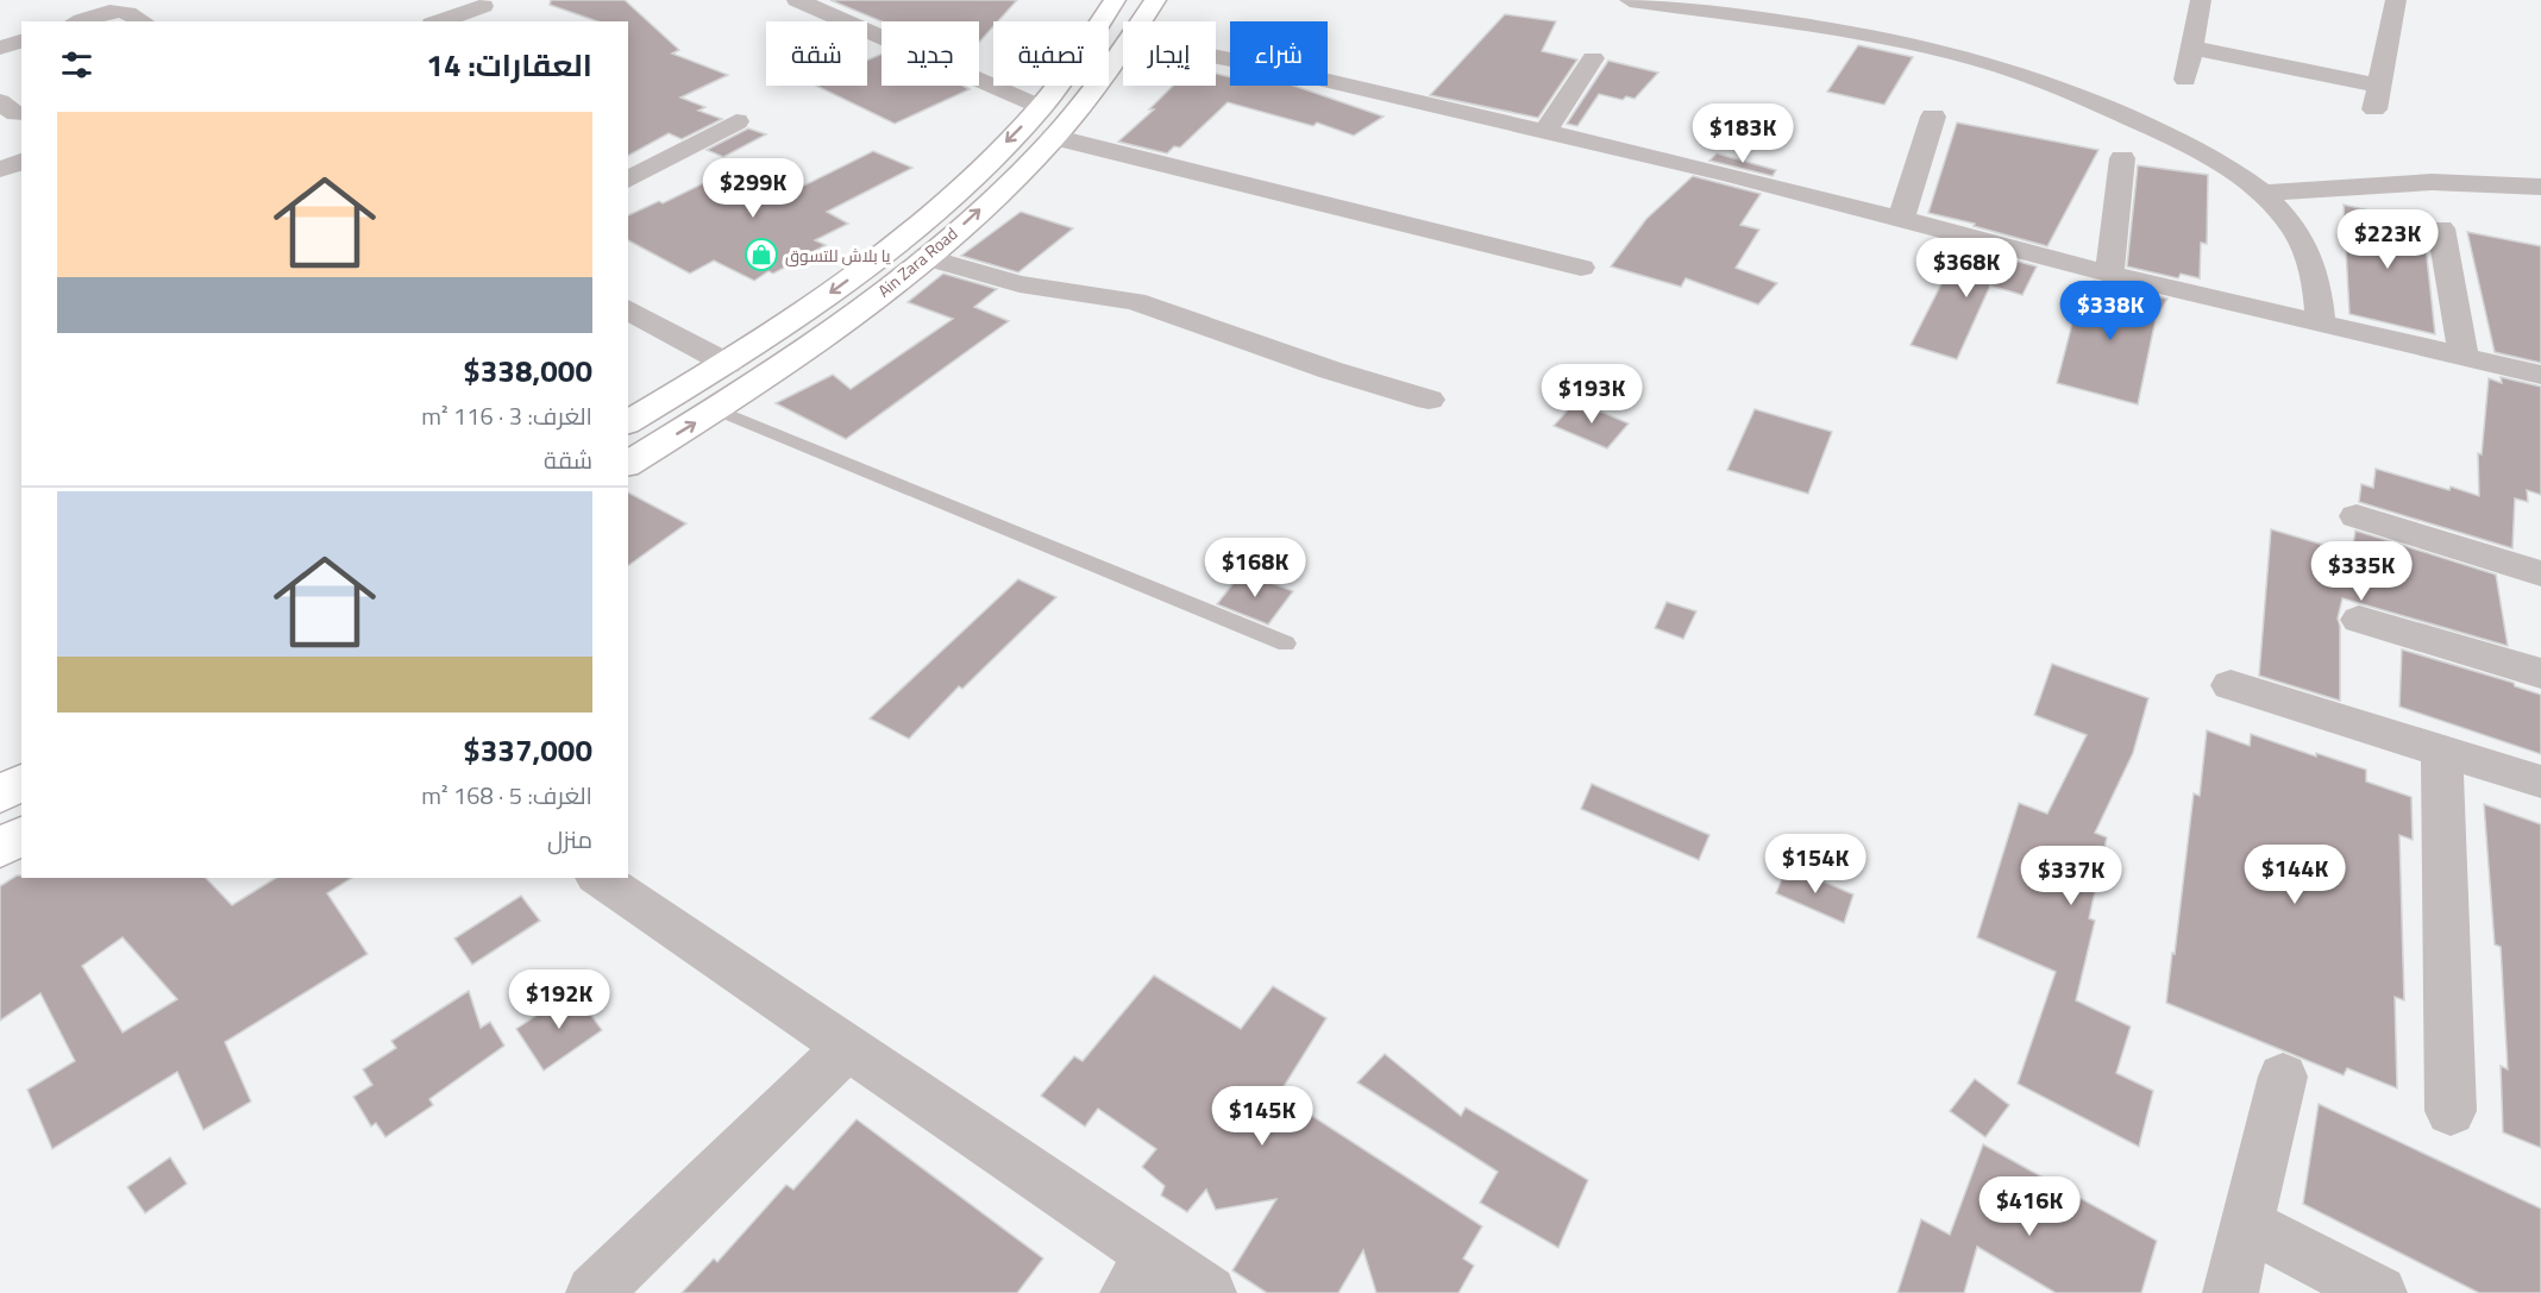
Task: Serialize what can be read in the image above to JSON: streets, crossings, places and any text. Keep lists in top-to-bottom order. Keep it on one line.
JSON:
{"streets":{"main road":["Ain Zara Road"]},"places":{"shop":["يا بلاش للتسوق"]},"page":{"chip":["شراء","إيجار","تصفية","جديد","شقة"],"heading":"العقارات: 14","price":["$183K","$299K","$223K","$368K","$338K","$193K","$168K","$335K","$154K","$144K","$337K","$192K","$145K","$416K"],"list":[{"name":"$338,000","note":"الغرف: 3 · 116 m² · شقة"},{"name":"$337,000","note":"الغرف: 5 · 168 m² · منزل"}]}}
